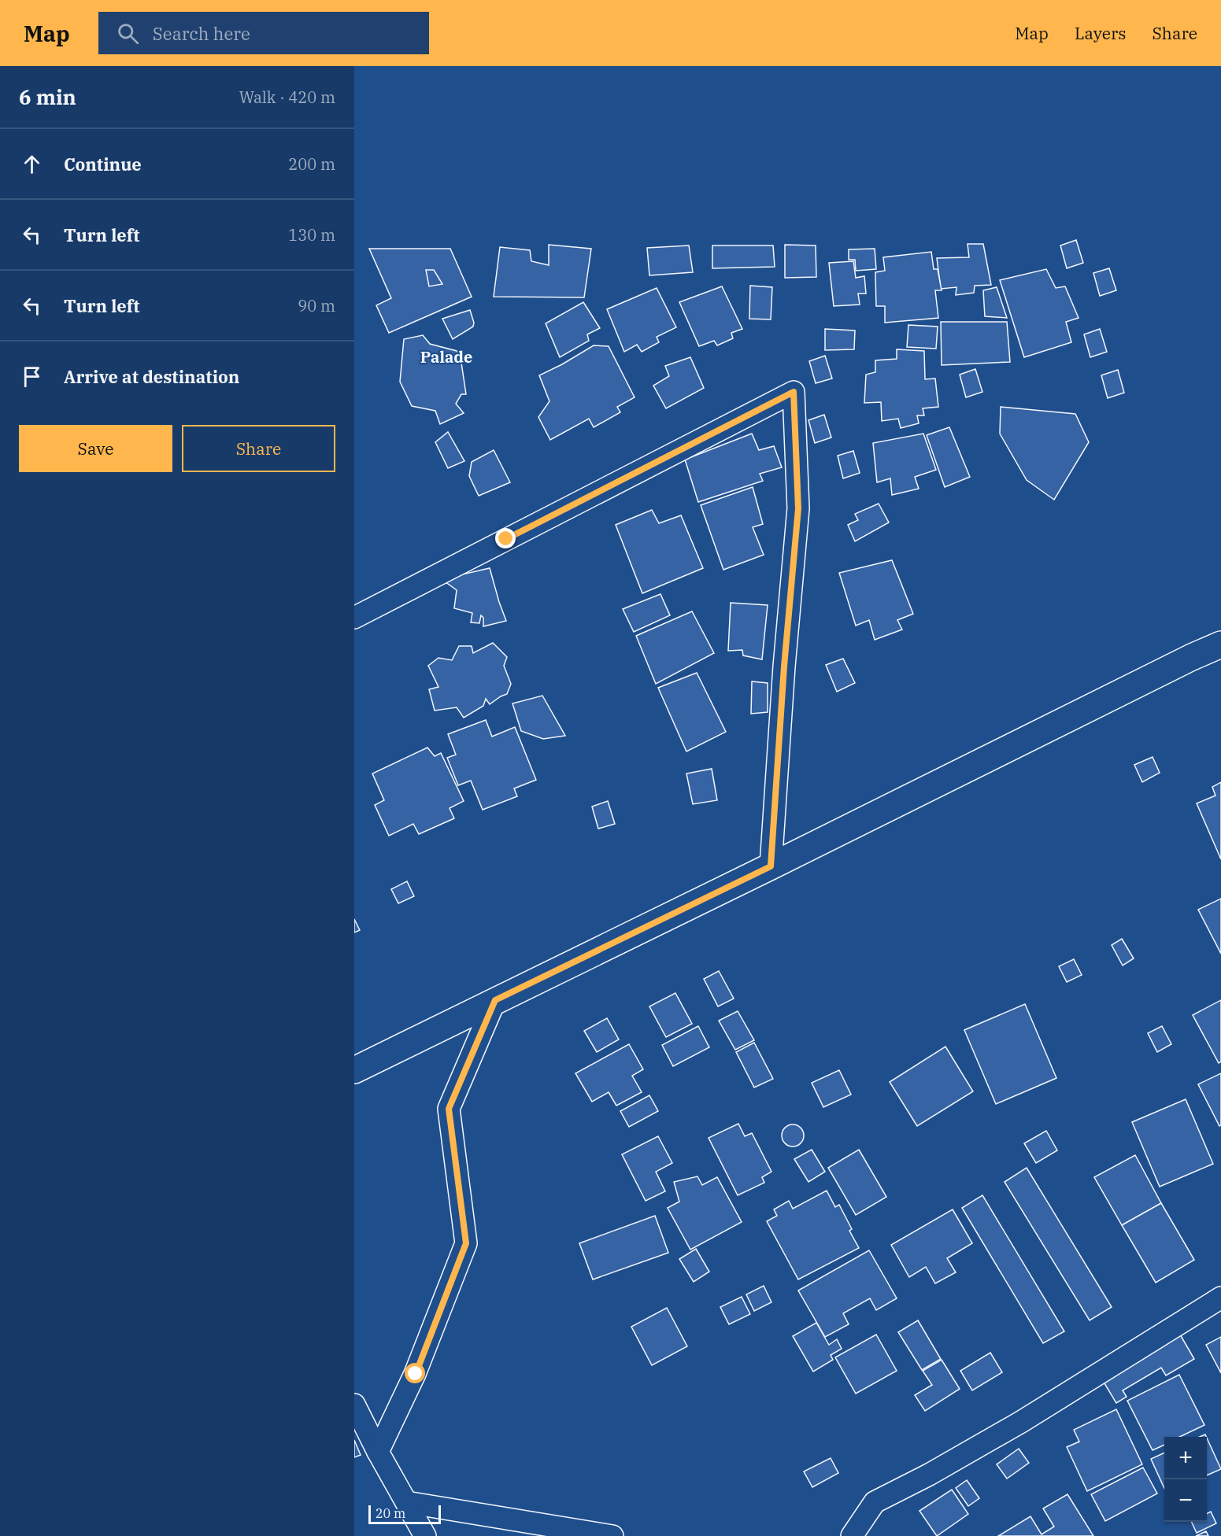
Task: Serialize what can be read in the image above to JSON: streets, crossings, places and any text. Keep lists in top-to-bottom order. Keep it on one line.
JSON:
{"districts":["Palade"],"scale_bar":"20 m","page":{"header":"Map","search":"Search here","nav":["Map","Layers","Share"],"heading":["6 min","Walk · 420 m"],"list":[["Continue","200 m"],["Turn left","130 m"],["Turn left","90 m"],"Arrive at destination"],"buttons":["Save","Share"],"map_buttons":["+","−"],"scale":"20 m"}}
